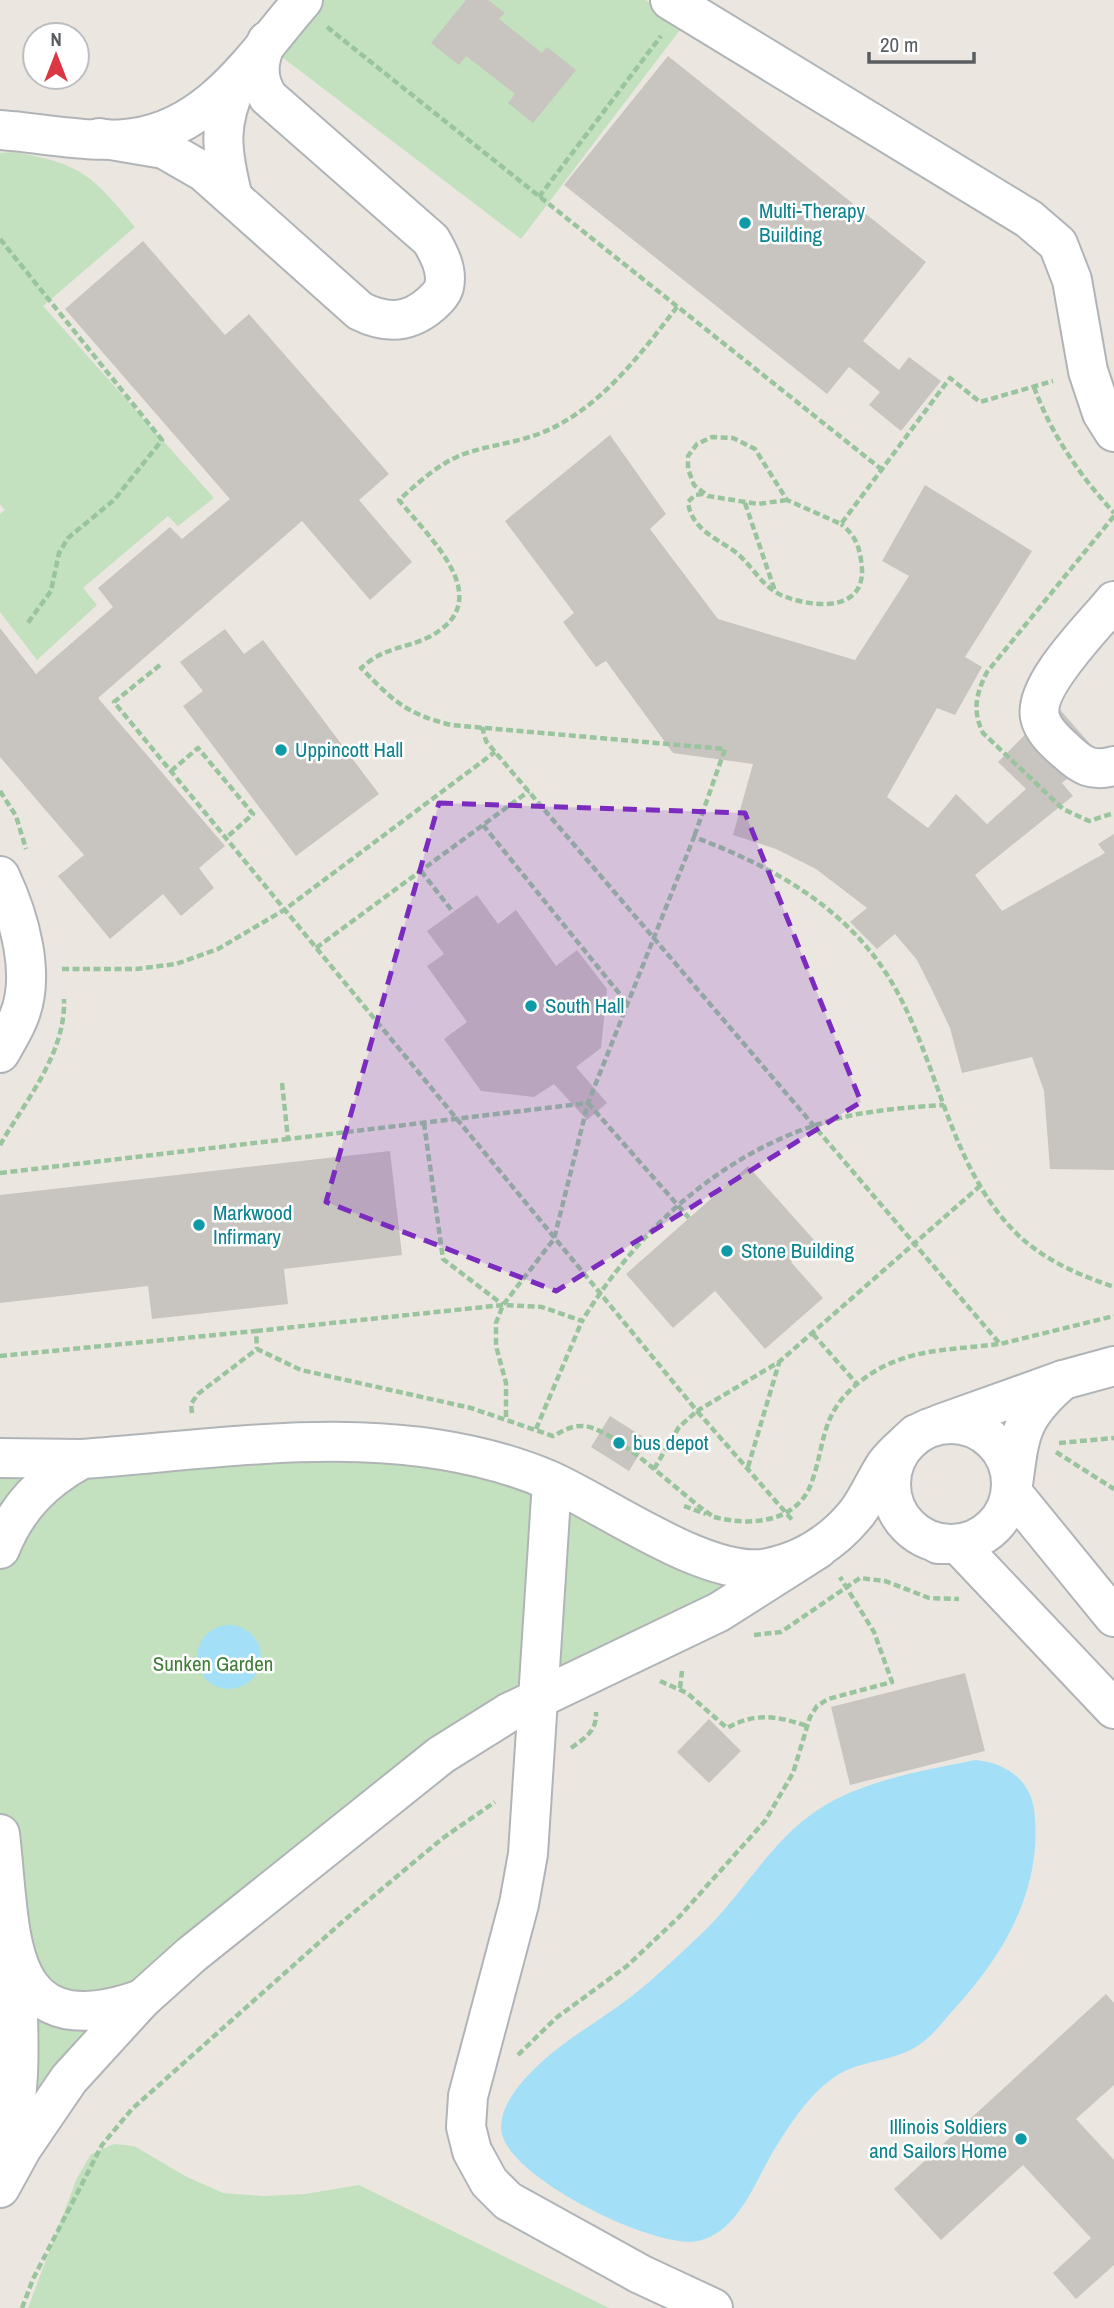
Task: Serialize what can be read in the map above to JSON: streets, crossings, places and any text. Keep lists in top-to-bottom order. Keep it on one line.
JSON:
{"parks":["Sunken Garden"],"places":["Multi-Therapy Building","Uppincott Hall","South Hall","Markwood Infirmary","Stone Building","bus depot","Illinois Soldiers and Sailors Home"],"scale_bar":"20 m","north":"top"}
